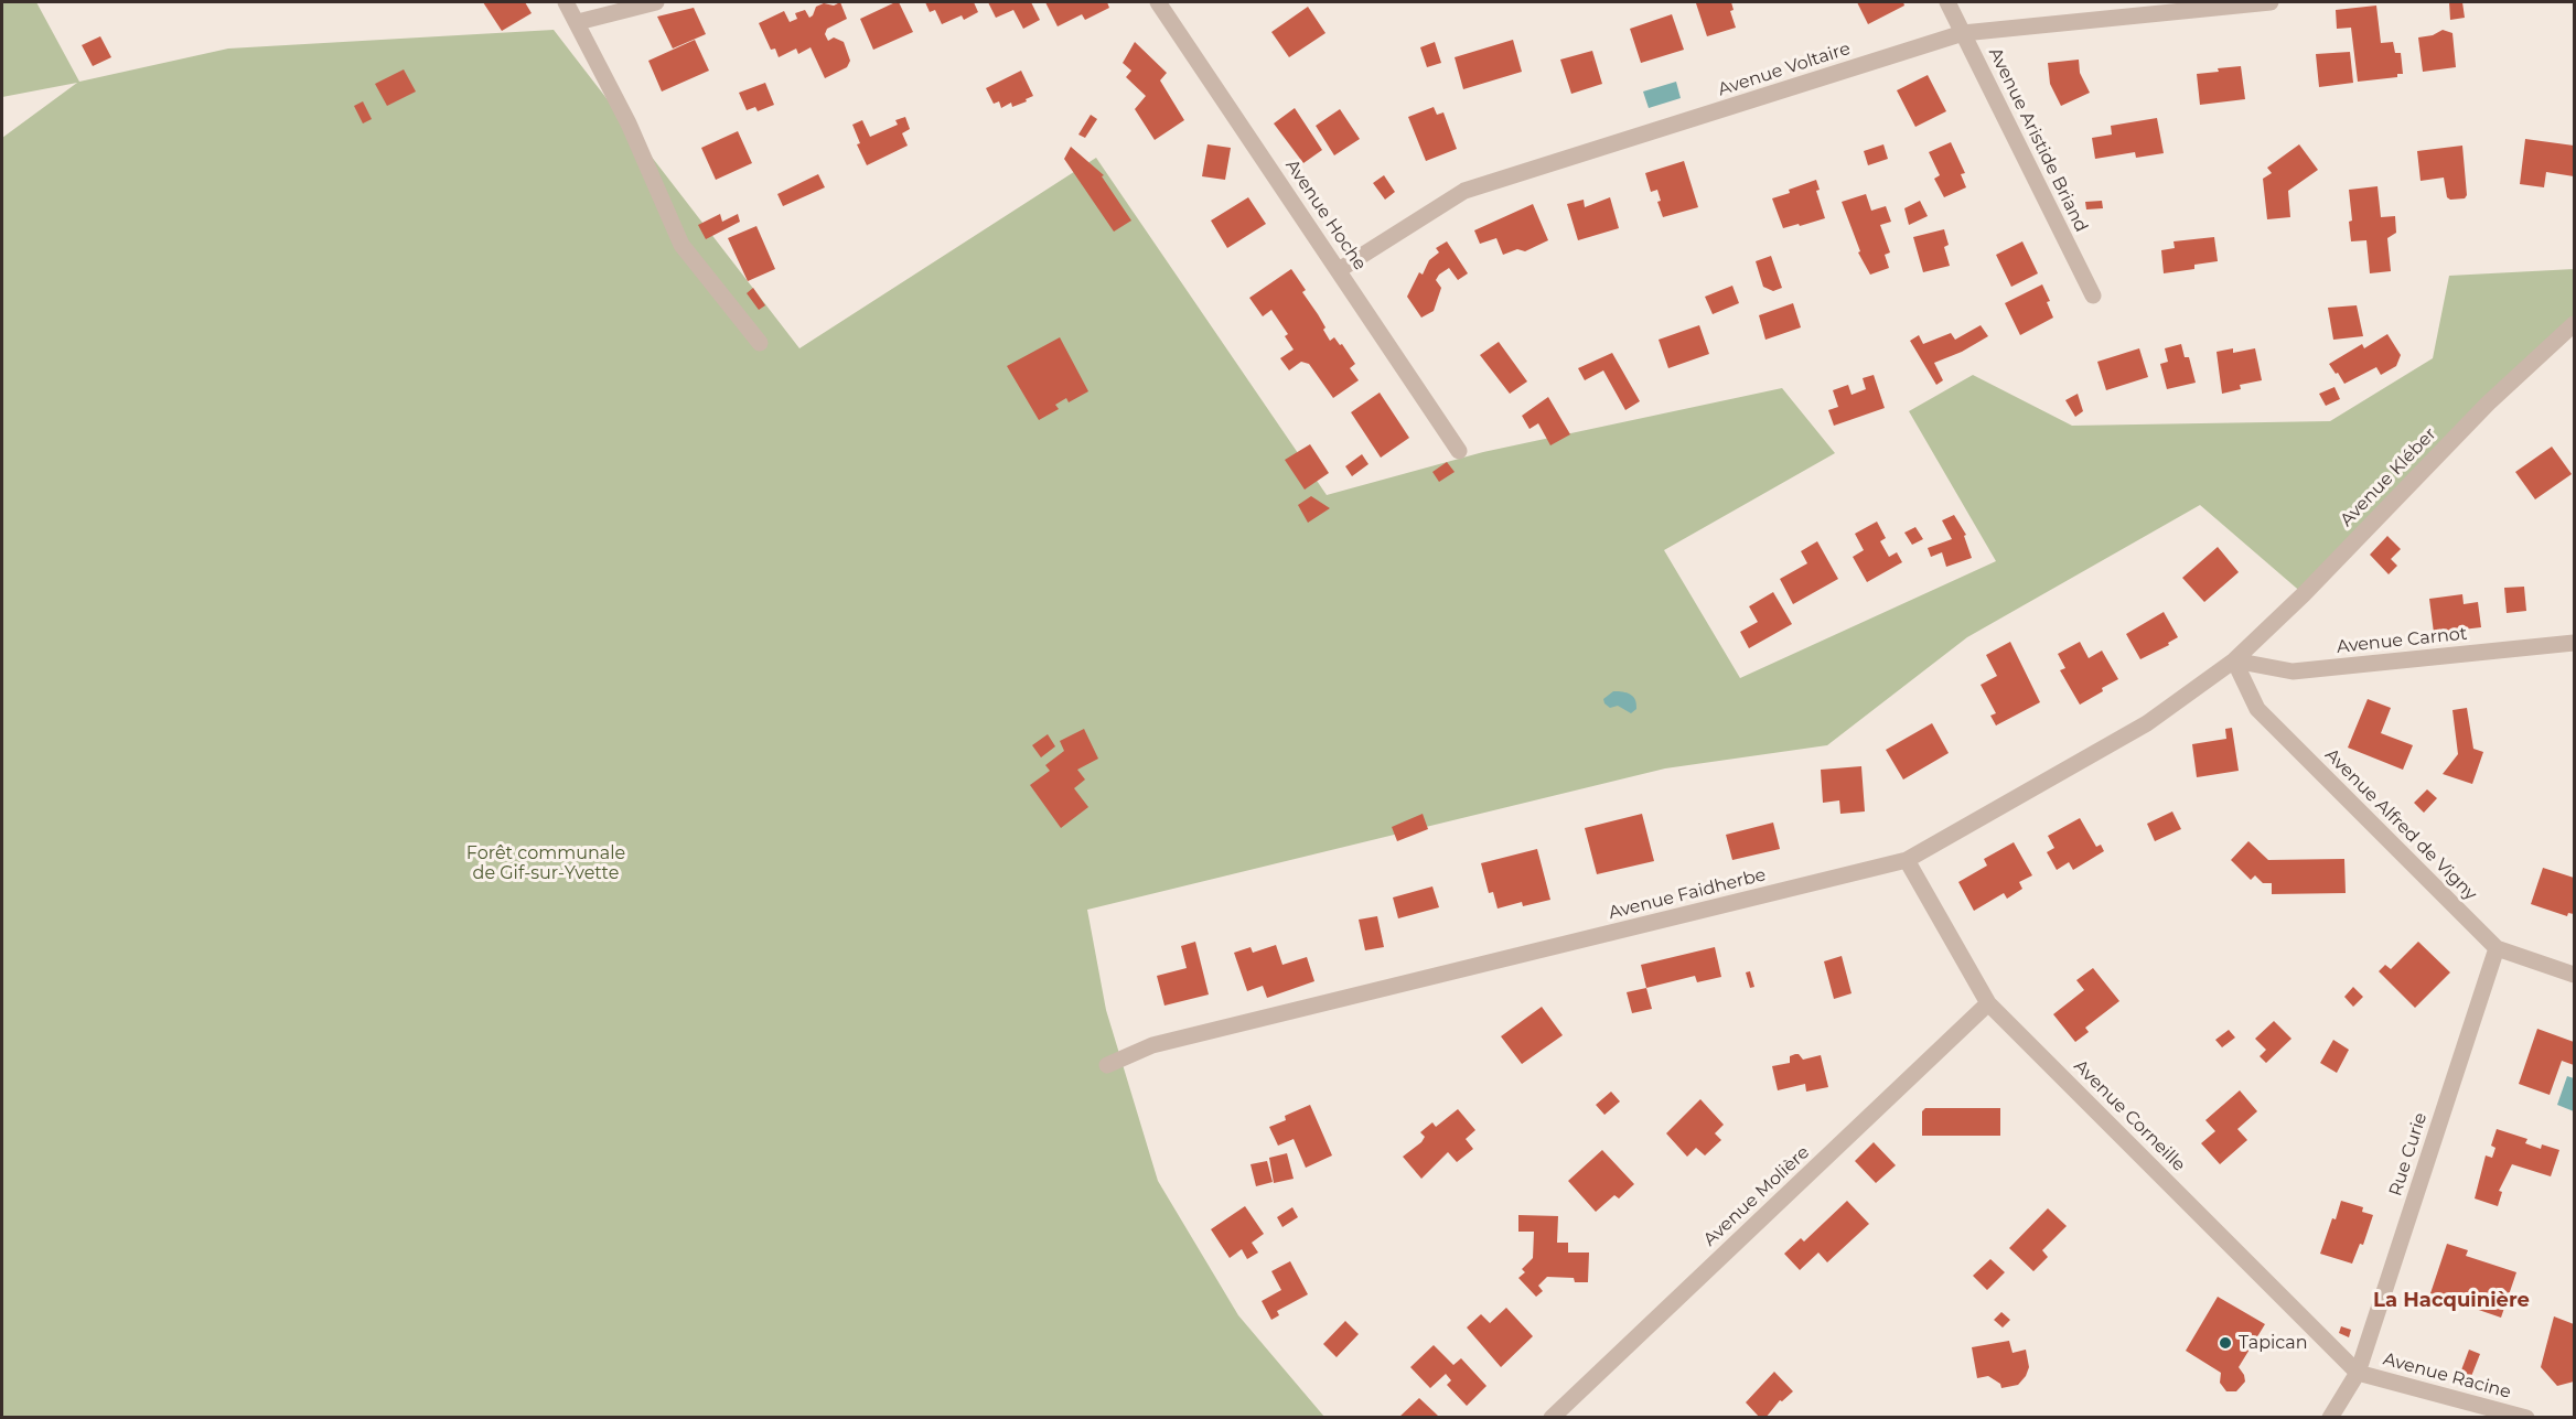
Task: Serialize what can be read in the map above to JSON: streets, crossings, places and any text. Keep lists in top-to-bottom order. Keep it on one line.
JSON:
{"streets":{"street":["Avenue Voltaire","Avenue Aristide Briand","Avenue Hoche","Avenue Kléber","Avenue Carnot","Avenue Alfred de Vigny","Avenue Faidherbe","Avenue Corneille","Rue Curie","Avenue Molière","Avenue Racine"]},"crossings":[["Avenue Voltaire","Avenue Aristide Briand"],["Avenue Voltaire","Avenue Hoche"],["Avenue Kléber","Avenue Carnot"],["Avenue Kléber","Avenue Alfred de Vigny"],["Avenue Kléber","Avenue Faidherbe"],["Avenue Carnot","Avenue Alfred de Vigny"],["Avenue Carnot","Avenue Faidherbe"],["Avenue Alfred de Vigny","Avenue Faidherbe"],["Avenue Alfred de Vigny","Rue Curie"],["Avenue Faidherbe","Avenue Corneille"],["Avenue Corneille","Rue Curie"],["Avenue Corneille","Avenue Molière"],["Avenue Corneille","Avenue Racine"],["Rue Curie","Avenue Racine"]],"districts":["La Hacquinière"],"parks":["Forêt communale de Gif-sur-Yvette"],"places":["Tapican"]}
